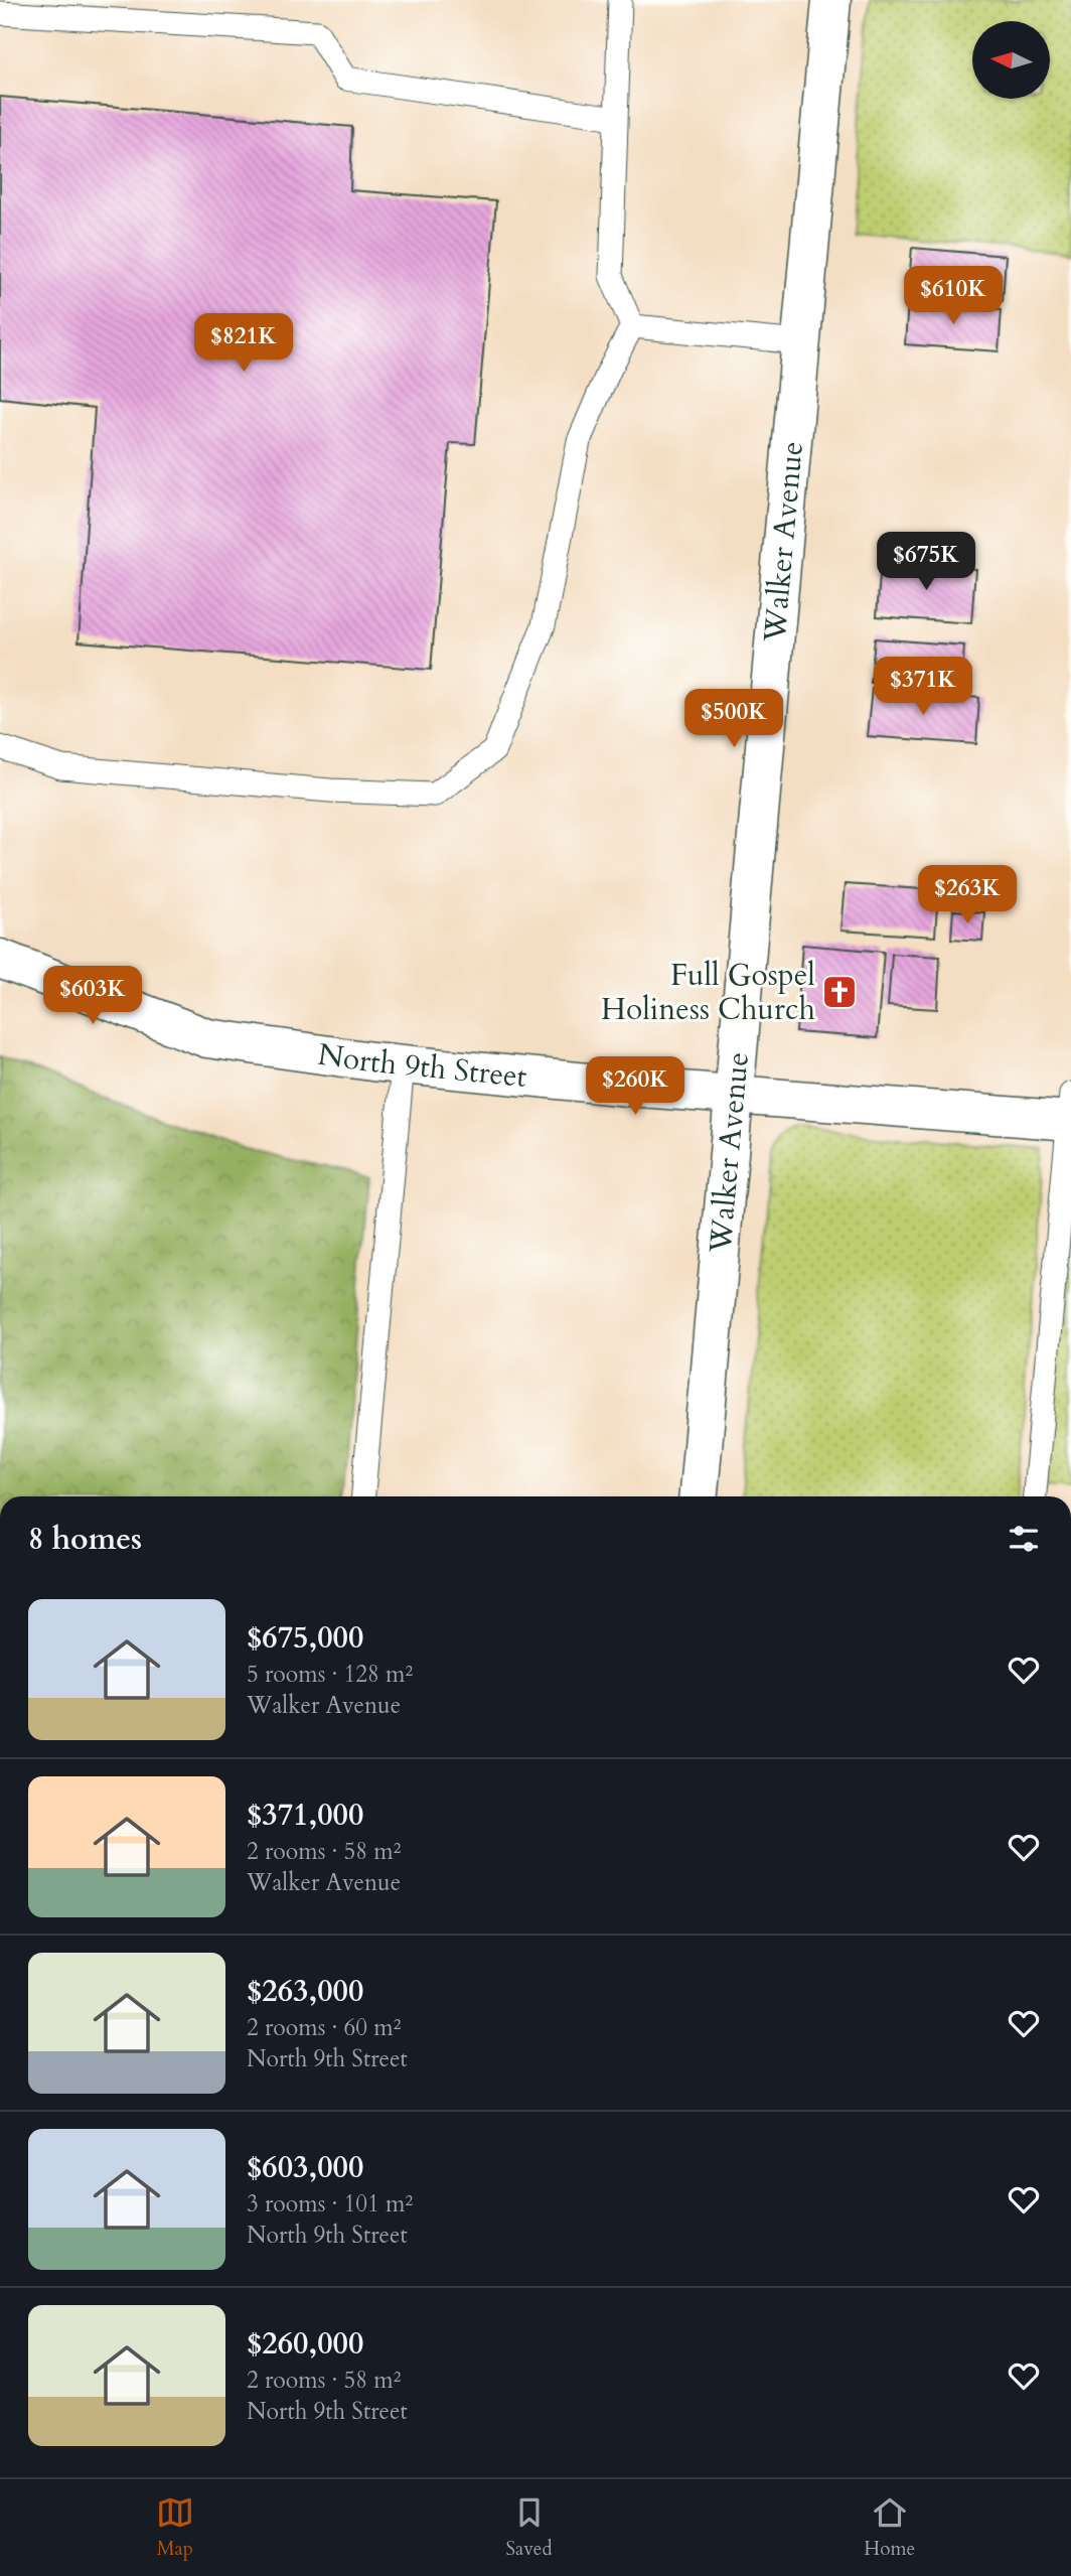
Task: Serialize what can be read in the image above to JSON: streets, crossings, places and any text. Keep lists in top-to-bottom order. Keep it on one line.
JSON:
{"streets":{"street":["Walker Avenue","North 9th Street"]},"crossings":[["Walker Avenue","North 9th Street"]],"places":{"church":["Full Gospel Holiness Church"]},"north":"left","page":{"price":["$610K","$821K","$675K","$371K","$500K","$263K","$603K","$260K"],"heading":"8 homes","list":[{"name":"$675,000","note":"5 rooms · 128 m² · Walker Avenue"},{"name":"$371,000","note":"2 rooms · 58 m² · Walker Avenue"},{"name":"$263,000","note":"2 rooms · 60 m² · North 9th Street"},{"name":"$603,000","note":"3 rooms · 101 m² · North 9th Street"},{"name":"$260,000","note":"2 rooms · 58 m² · North 9th Street"}],"tabs":["Map","Saved","Home"]}}
